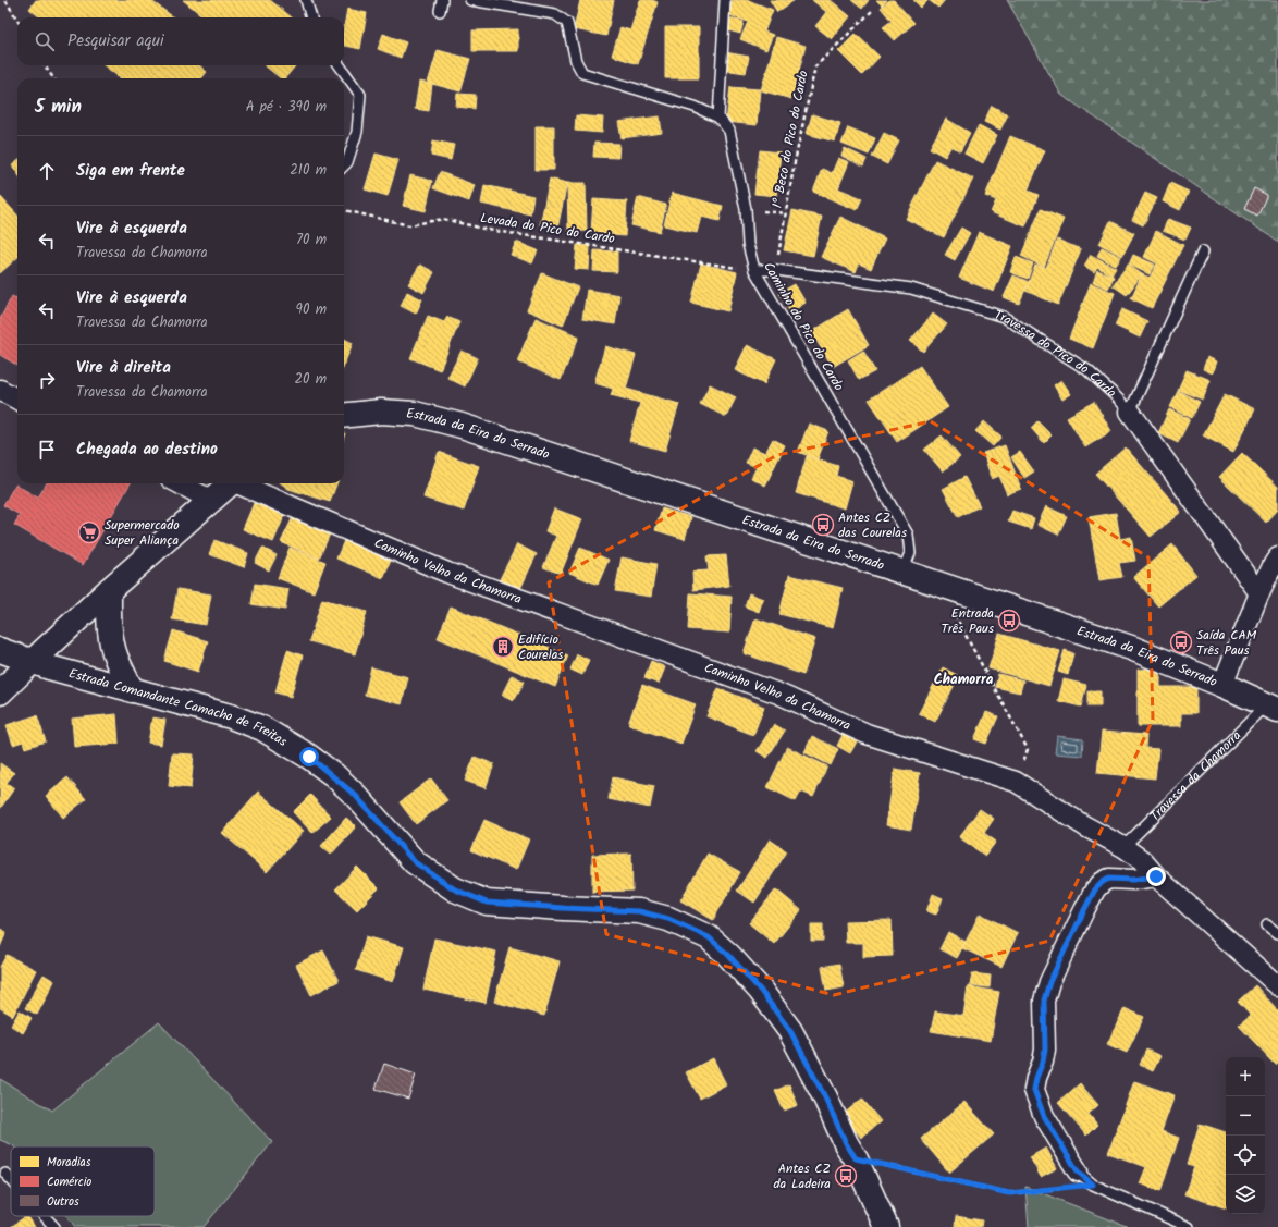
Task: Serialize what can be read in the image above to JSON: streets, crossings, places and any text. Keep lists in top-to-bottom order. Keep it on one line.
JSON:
{"streets":{"main road":["Estrada da Eira do Serrado","Estrada Comandante Camacho de Freitas"],"street":["Travessa do Pico do Cardo","Caminho Velho da Chamorra"],"lane":["Caminho do Pico do Cardo","Travessa da Chamorra"],"path":["1º Beco do Pico do Cardo","Levada do Pico do Cardo"]},"crossings":[["1º Beco do Pico do Cardo","Travessa do Pico do Cardo"],["Levada do Pico do Cardo","Caminho do Pico do Cardo"],["Levada do Pico do Cardo","Travessa do Pico do Cardo"],["Caminho do Pico do Cardo","Travessa do Pico do Cardo"],["Caminho do Pico do Cardo","Estrada da Eira do Serrado"],["Estrada da Eira do Serrado","Travessa da Chamorra"],["Caminho Velho da Chamorra","Travessa da Chamorra"]],"districts":["Chamorra"],"places":{"bus stop":["Antes CZ das Courelas","Entrada Três Paus","Saída CAM Três Paus","Antes CZ da Ladeira"],"supermarket":["Supermercado Super Aliança"],"building":["Edifício Courelas"]},"legend":["Moradias","Comércio","Outros"],"page":{"search":"Pesquisar aqui","heading":["5 min","A pé · 390 m"],"list":[["Siga em frente","210 m"],["Vire à esquerda","Travessa da Chamorra","70 m"],["Vire à esquerda","Travessa da Chamorra","90 m"],["Vire à direita","Travessa da Chamorra","20 m"],"Chegada ao destino"],"map_buttons":["+","−"]}}
